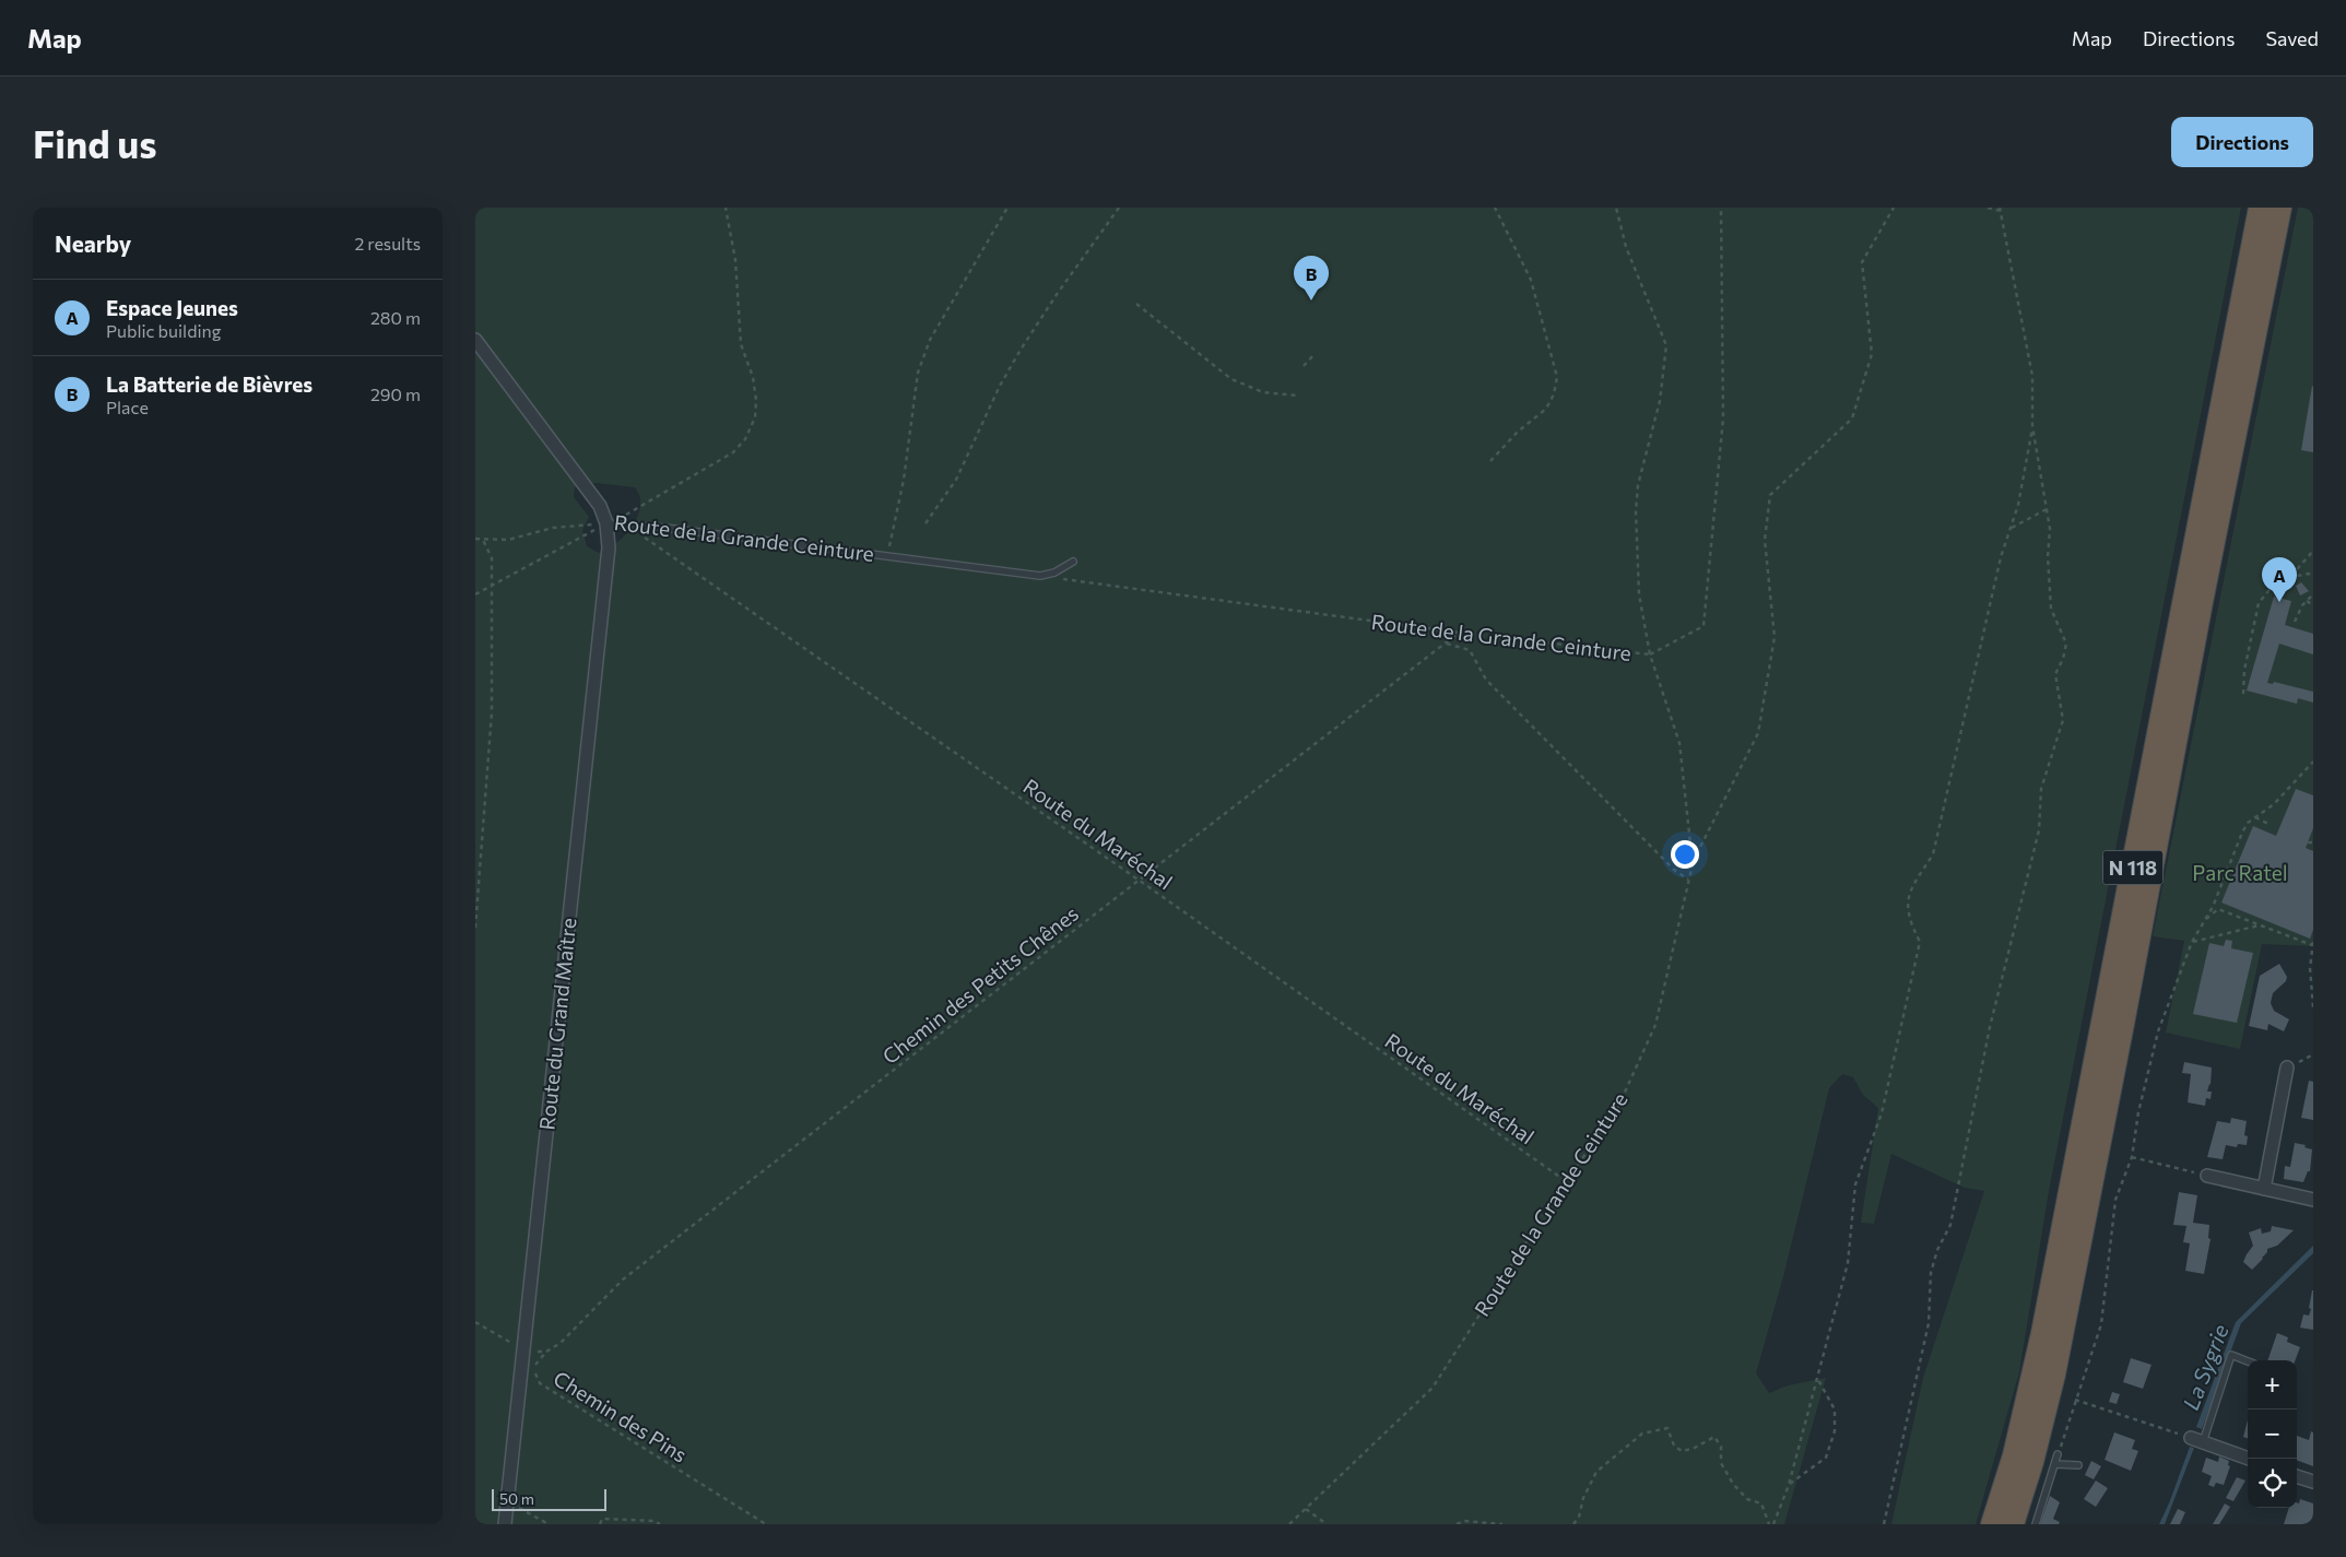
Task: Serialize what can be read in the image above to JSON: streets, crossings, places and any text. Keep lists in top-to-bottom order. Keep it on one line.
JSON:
{"streets":{"highway":["N 118"],"street":["Route de la Grande Ceinture","Route du Grand Maître"],"path":["Route du Maréchal","Chemin des Petits Chênes","Chemin des Pins"]},"crossings":[["Route de la Grande Ceinture","Route du Maréchal"],["Route de la Grande Ceinture","Chemin des Petits Chênes"],["Route de la Grande Ceinture","Route du Grand Maître"],["Route du Maréchal","Chemin des Petits Chênes"],["Route du Grand Maître","Chemin des Pins"]],"water":["La Sygrie"],"parks":["Parc Ratel"],"scale_bar":"50 m","page":{"header":"Map","nav":["Map","Directions","Saved"],"buttons":"Directions","title":"Find us","heading":["Nearby","2 results"],"pins":["B","A"],"list":[{"mark":"A","name":"Espace Jeunes","note":"Public building","value":"280 m"},{"mark":"B","name":"La Batterie de Bièvres","note":"Place","value":"290 m"}],"map_buttons":["+","−"],"scale":"50 m"}}
